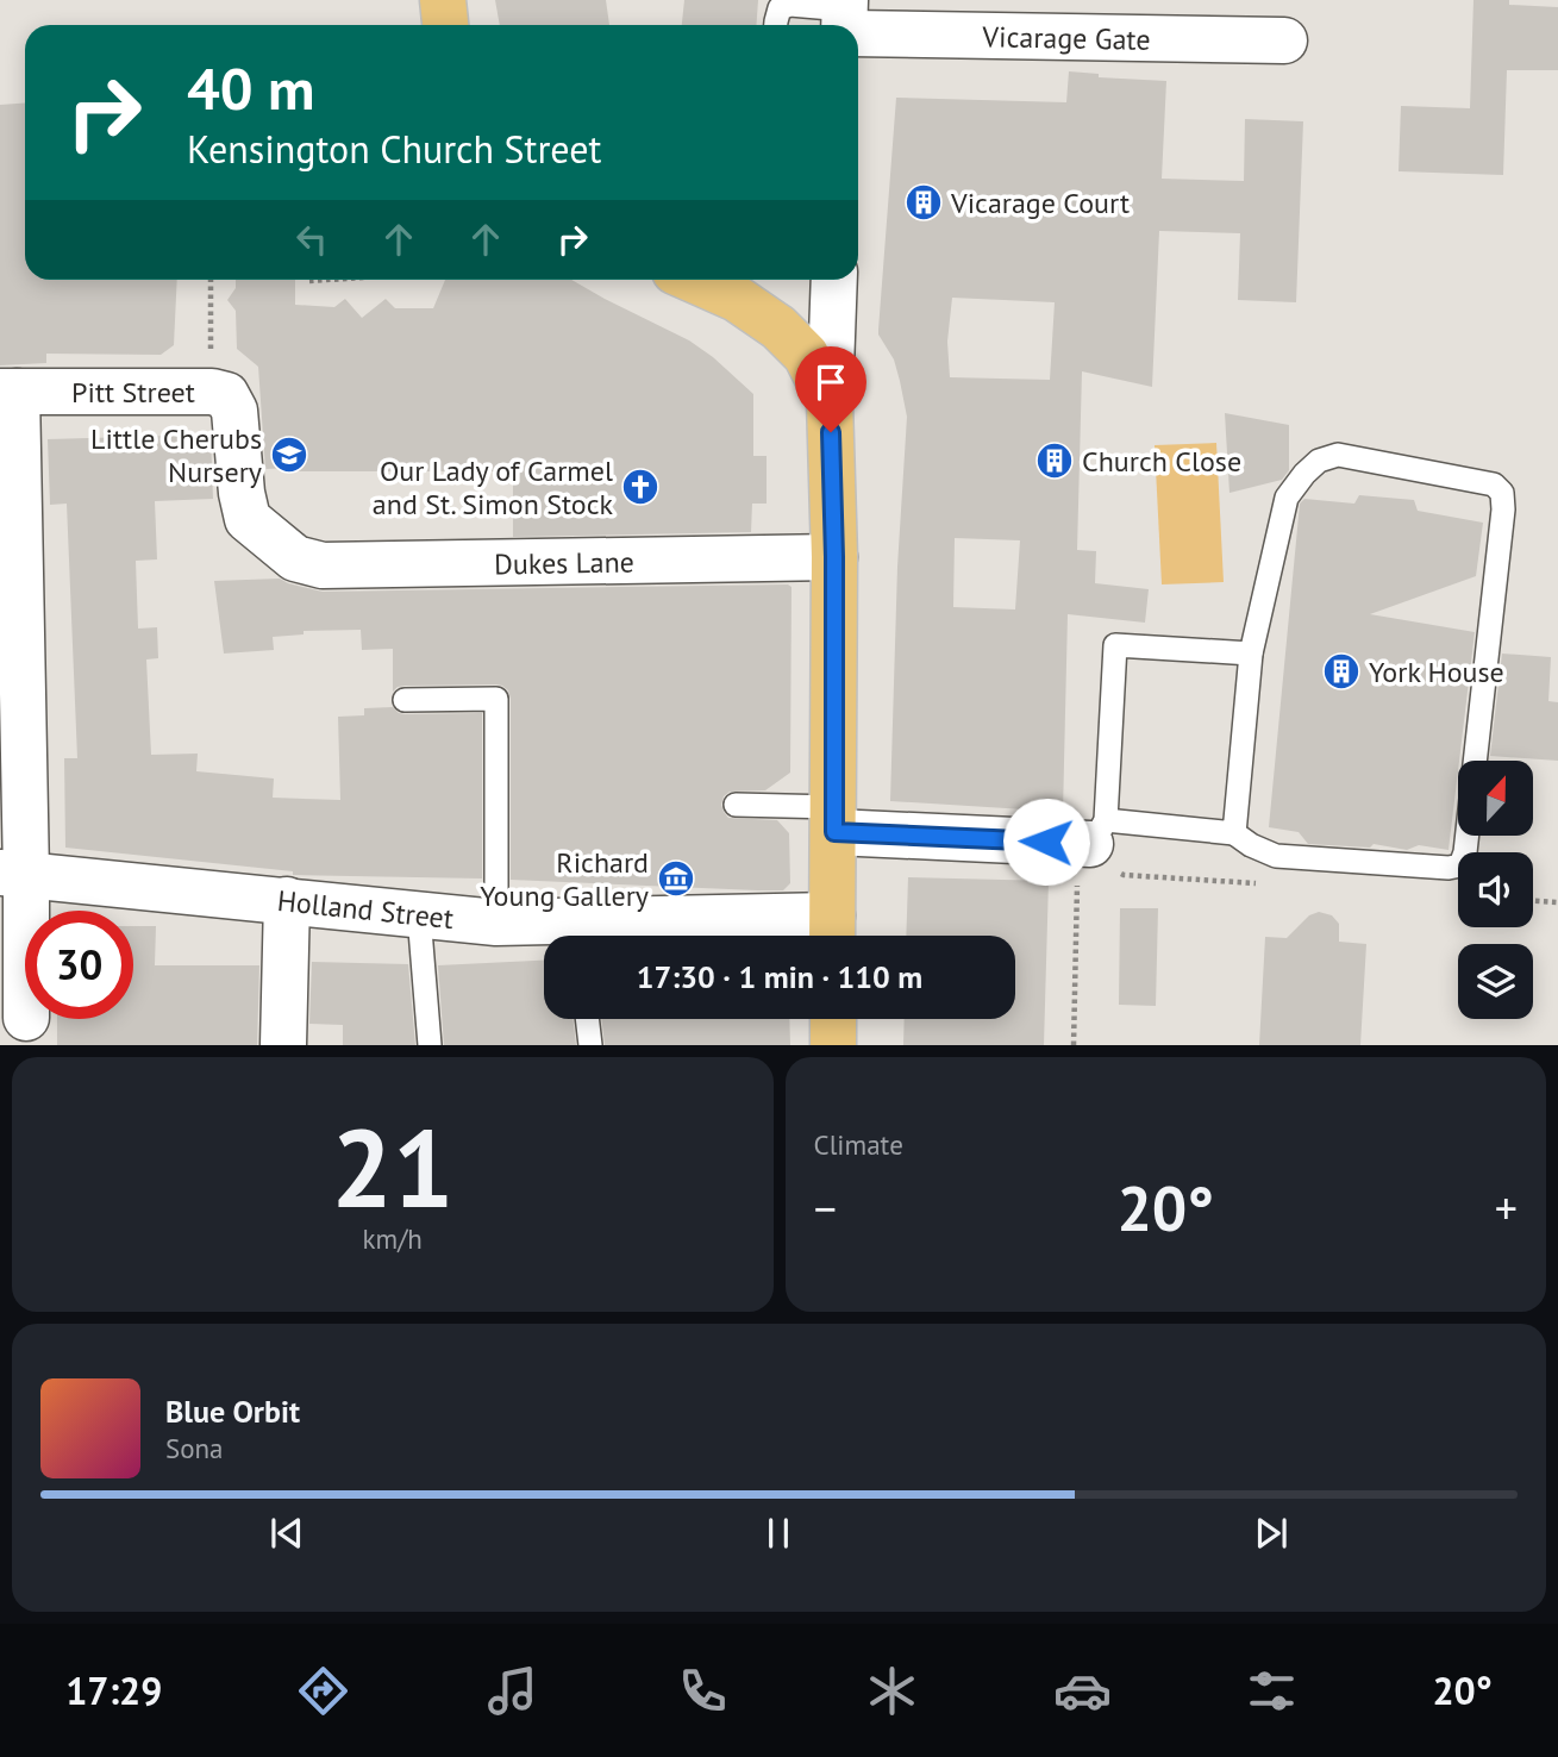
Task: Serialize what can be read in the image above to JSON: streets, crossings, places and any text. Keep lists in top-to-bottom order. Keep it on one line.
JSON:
{"streets":{"street":["Vicarage Gate","Pitt Street","Dukes Lane","Holland Street"]},"crossings":[["Pitt Street","Dukes Lane"]],"places":{"building":["Vicarage Court","Church Close","York House"],"school or university":["Little Cherubs Nursery"],"church":["Our Lady of Carmel and St. Simon Stock"],"museum":["Richard Young Gallery"]},"north":"top","page":{"turn":["40 m","Kensington Church Street"],"limit":"30","trip":"17:30 · 1 min · 110 m","tile":[["21","km/h"],"Climate"],"heat":["−","20°","+"],"song":["Blue Orbit","Sona"],"tabs":["17:29","20°"]}}
